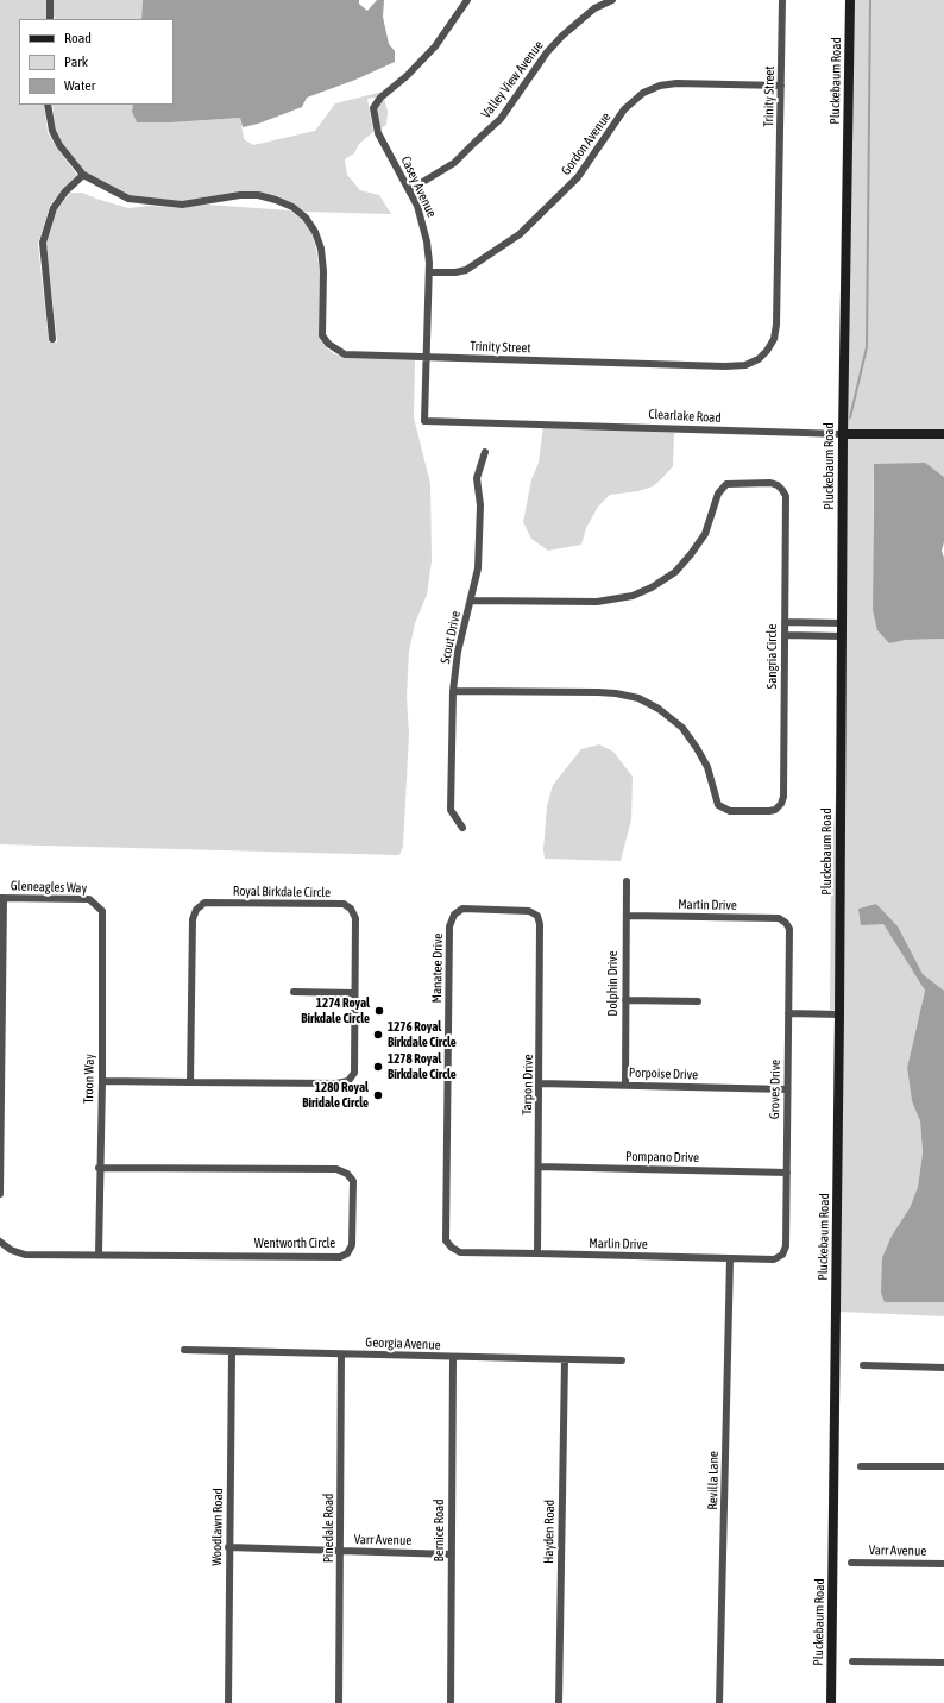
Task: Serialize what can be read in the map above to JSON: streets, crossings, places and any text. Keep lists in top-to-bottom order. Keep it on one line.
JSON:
{"streets":{"street":["Valley View Avenue","Pluckebaum Road","Trinity Street","Gordon Avenue","Casey Avenue","Clearlake Road","Scout Drive","Sangria Circle","Gleneagles Way","Royal Birkdale Circle","Martin Drive","Manatee Drive","Dolphin Drive","Porpoise Drive","Troon Way","Tarpon Drive","Groves Drive","Pompano Drive","Wentworth Circle","Marlin Drive","Georgia Avenue","Revilla Lane","Woodlawn Road","Pinedale Road","Bernice Road","Hayden Road","Varr Avenue"]},"crossings":[["Valley View Avenue","Casey Avenue"],["Pluckebaum Road","Clearlake Road"],["Trinity Street","Gordon Avenue"],["Trinity Street","Casey Avenue"],["Gordon Avenue","Casey Avenue"],["Casey Avenue","Clearlake Road"],["Scout Drive","Sangria Circle"],["Gleneagles Way","Troon Way"],["Royal Birkdale Circle","Troon Way"],["Martin Drive","Dolphin Drive"],["Martin Drive","Groves Drive"],["Manatee Drive","Tarpon Drive"],["Manatee Drive","Marlin Drive"],["Dolphin Drive","Porpoise Drive"],["Porpoise Drive","Tarpon Drive"],["Porpoise Drive","Groves Drive"],["Troon Way","Wentworth Circle"],["Tarpon Drive","Pompano Drive"],["Tarpon Drive","Marlin Drive"],["Groves Drive","Pompano Drive"],["Groves Drive","Marlin Drive"],["Marlin Drive","Revilla Lane"],["Georgia Avenue","Woodlawn Road"],["Georgia Avenue","Pinedale Road"],["Georgia Avenue","Bernice Road"],["Georgia Avenue","Hayden Road"],["Woodlawn Road","Varr Avenue"],["Pinedale Road","Varr Avenue"],["Bernice Road","Varr Avenue"]],"places":["1274 Royal Birkdale Circle","1276 Royal Birkdale Circle","1278 Royal Birkdale Circle","1280 Royal Biridale Circle"],"legend":["Road","Park","Water"]}
